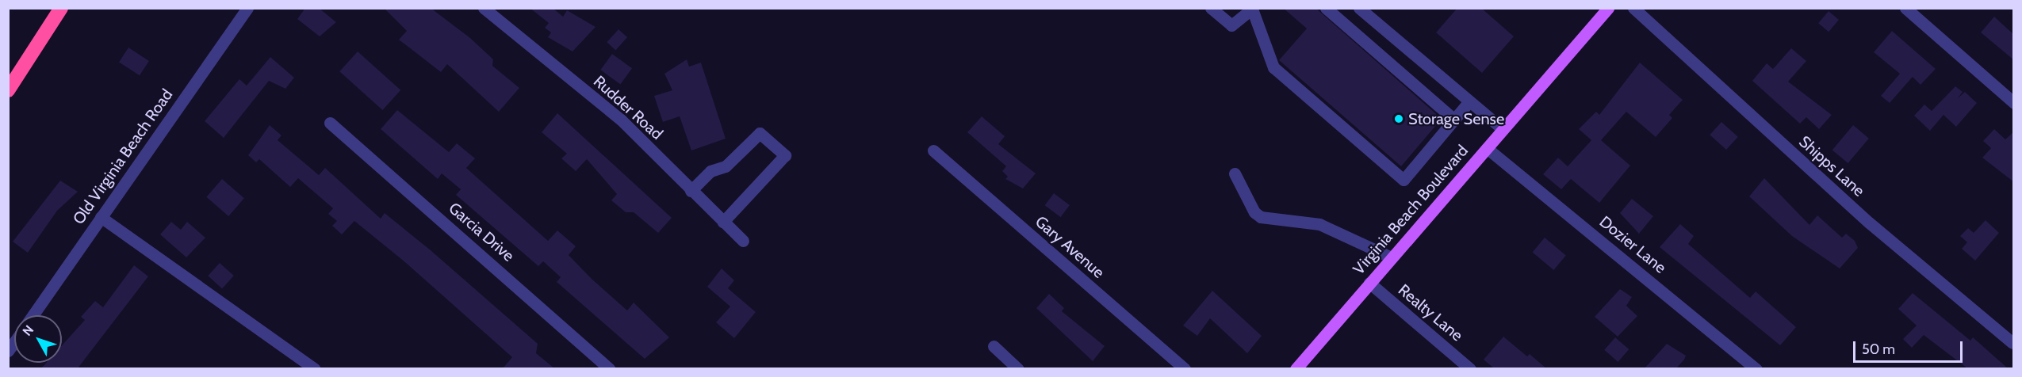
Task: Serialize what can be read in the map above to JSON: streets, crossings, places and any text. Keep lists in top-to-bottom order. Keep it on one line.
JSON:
{"streets":{"main road":["Virginia Beach Boulevard"],"street":["Rudder Road","Old Virginia Beach Road","Shipps Lane","Garcia Drive","Dozier Lane","Gary Avenue","Realty Lane"]},"crossings":[["Virginia Beach Boulevard","Dozier Lane"],["Virginia Beach Boulevard","Realty Lane"]],"places":["Storage Sense"],"scale_bar":"50 m","north":"top left"}
